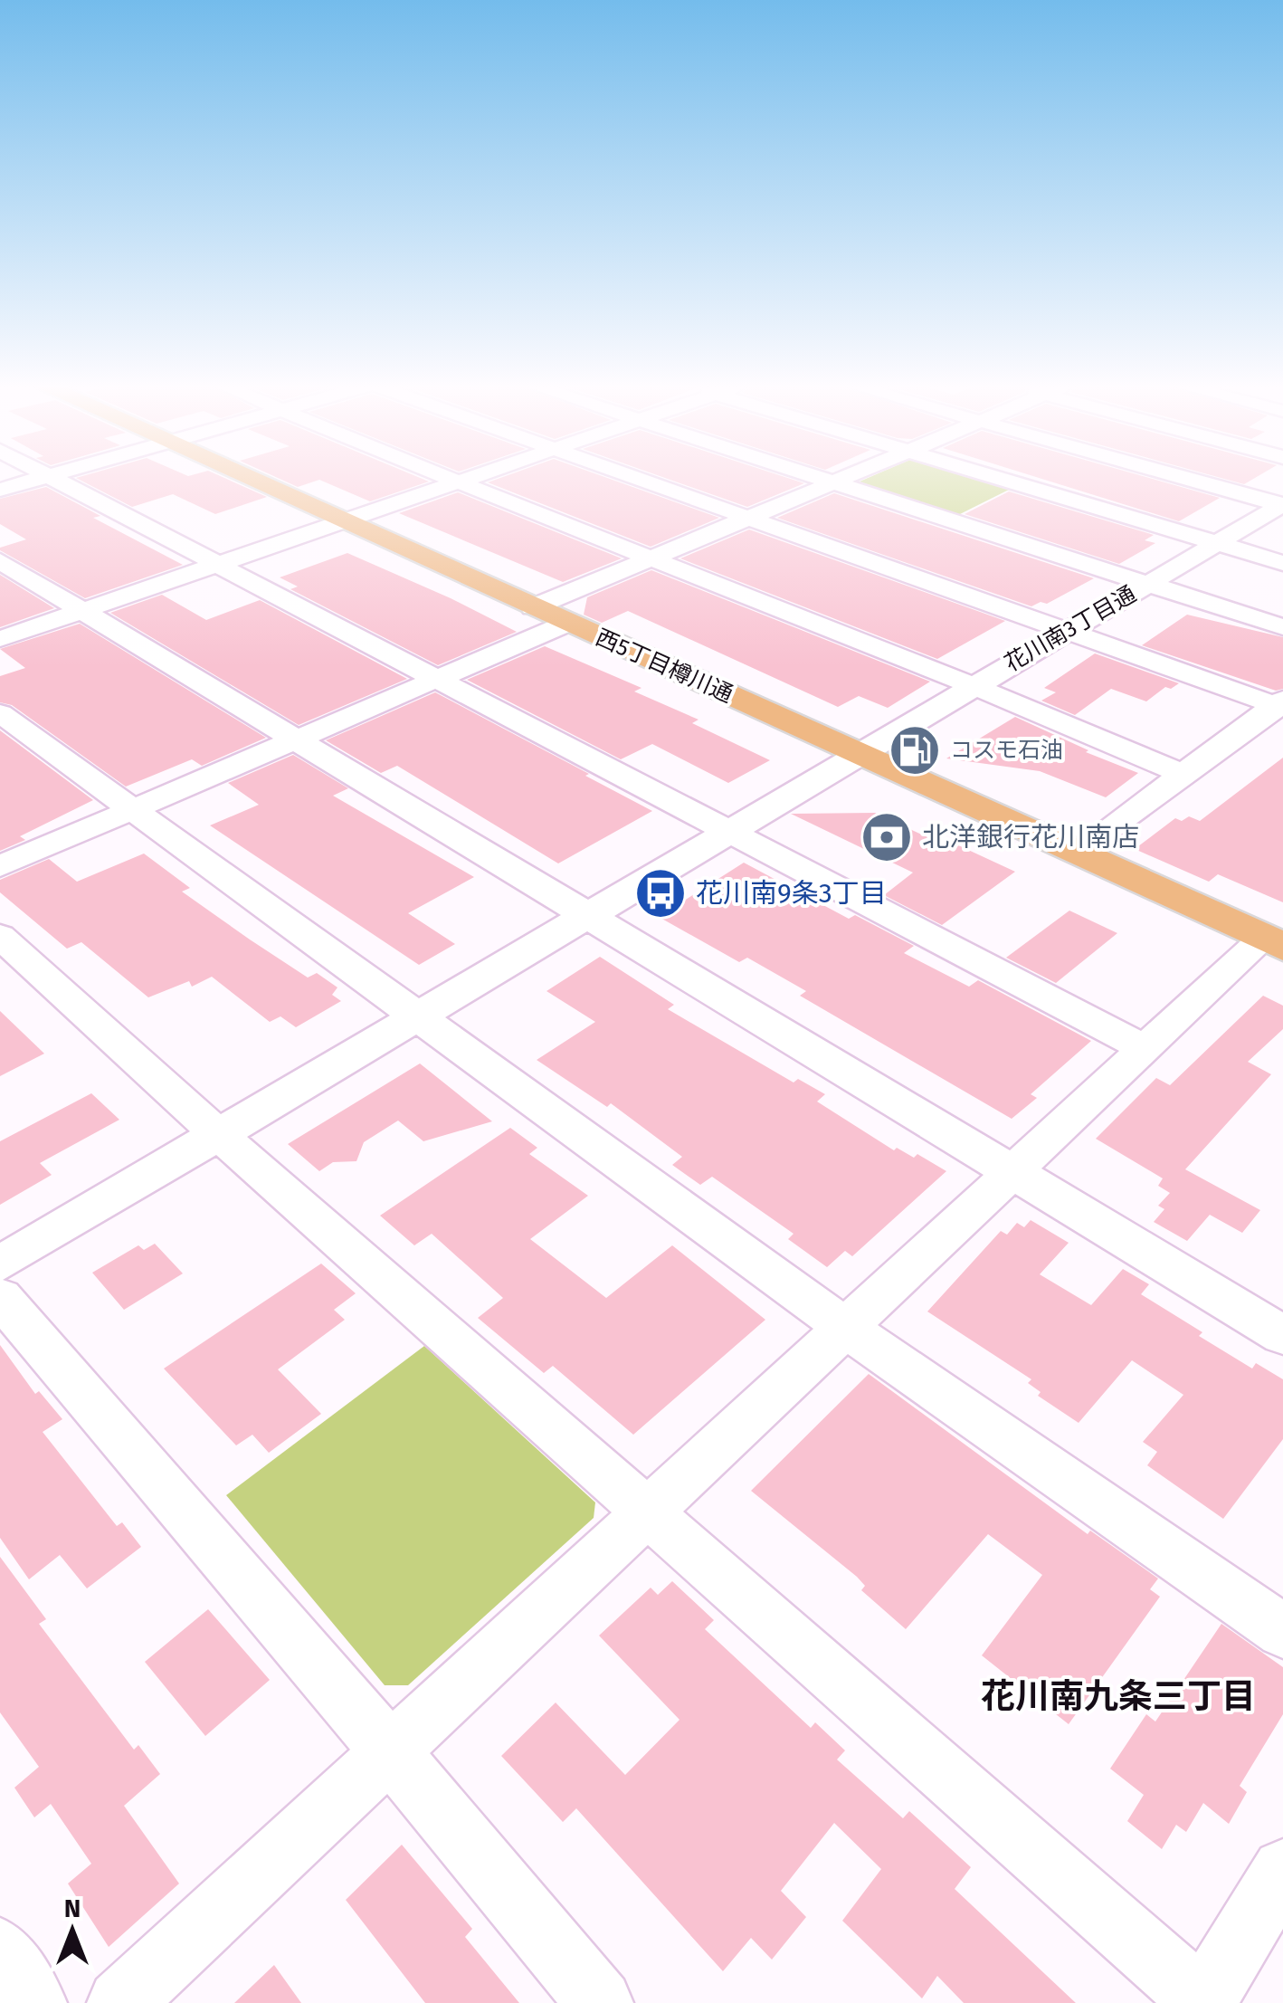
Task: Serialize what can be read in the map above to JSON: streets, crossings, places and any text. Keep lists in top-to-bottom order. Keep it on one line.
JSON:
{"streets":{"main road":["西5丁目樽川通"],"street":["花川南3丁目通"]},"crossings":[["花川南3丁目通","西5丁目樽川通"]],"districts":["花川南九条三丁目"],"places":{"fuel station":["コスモ石油"],"bank":["北洋銀行花川南店"],"bus stop":["花川南9条3丁目"]},"north":"top"}
